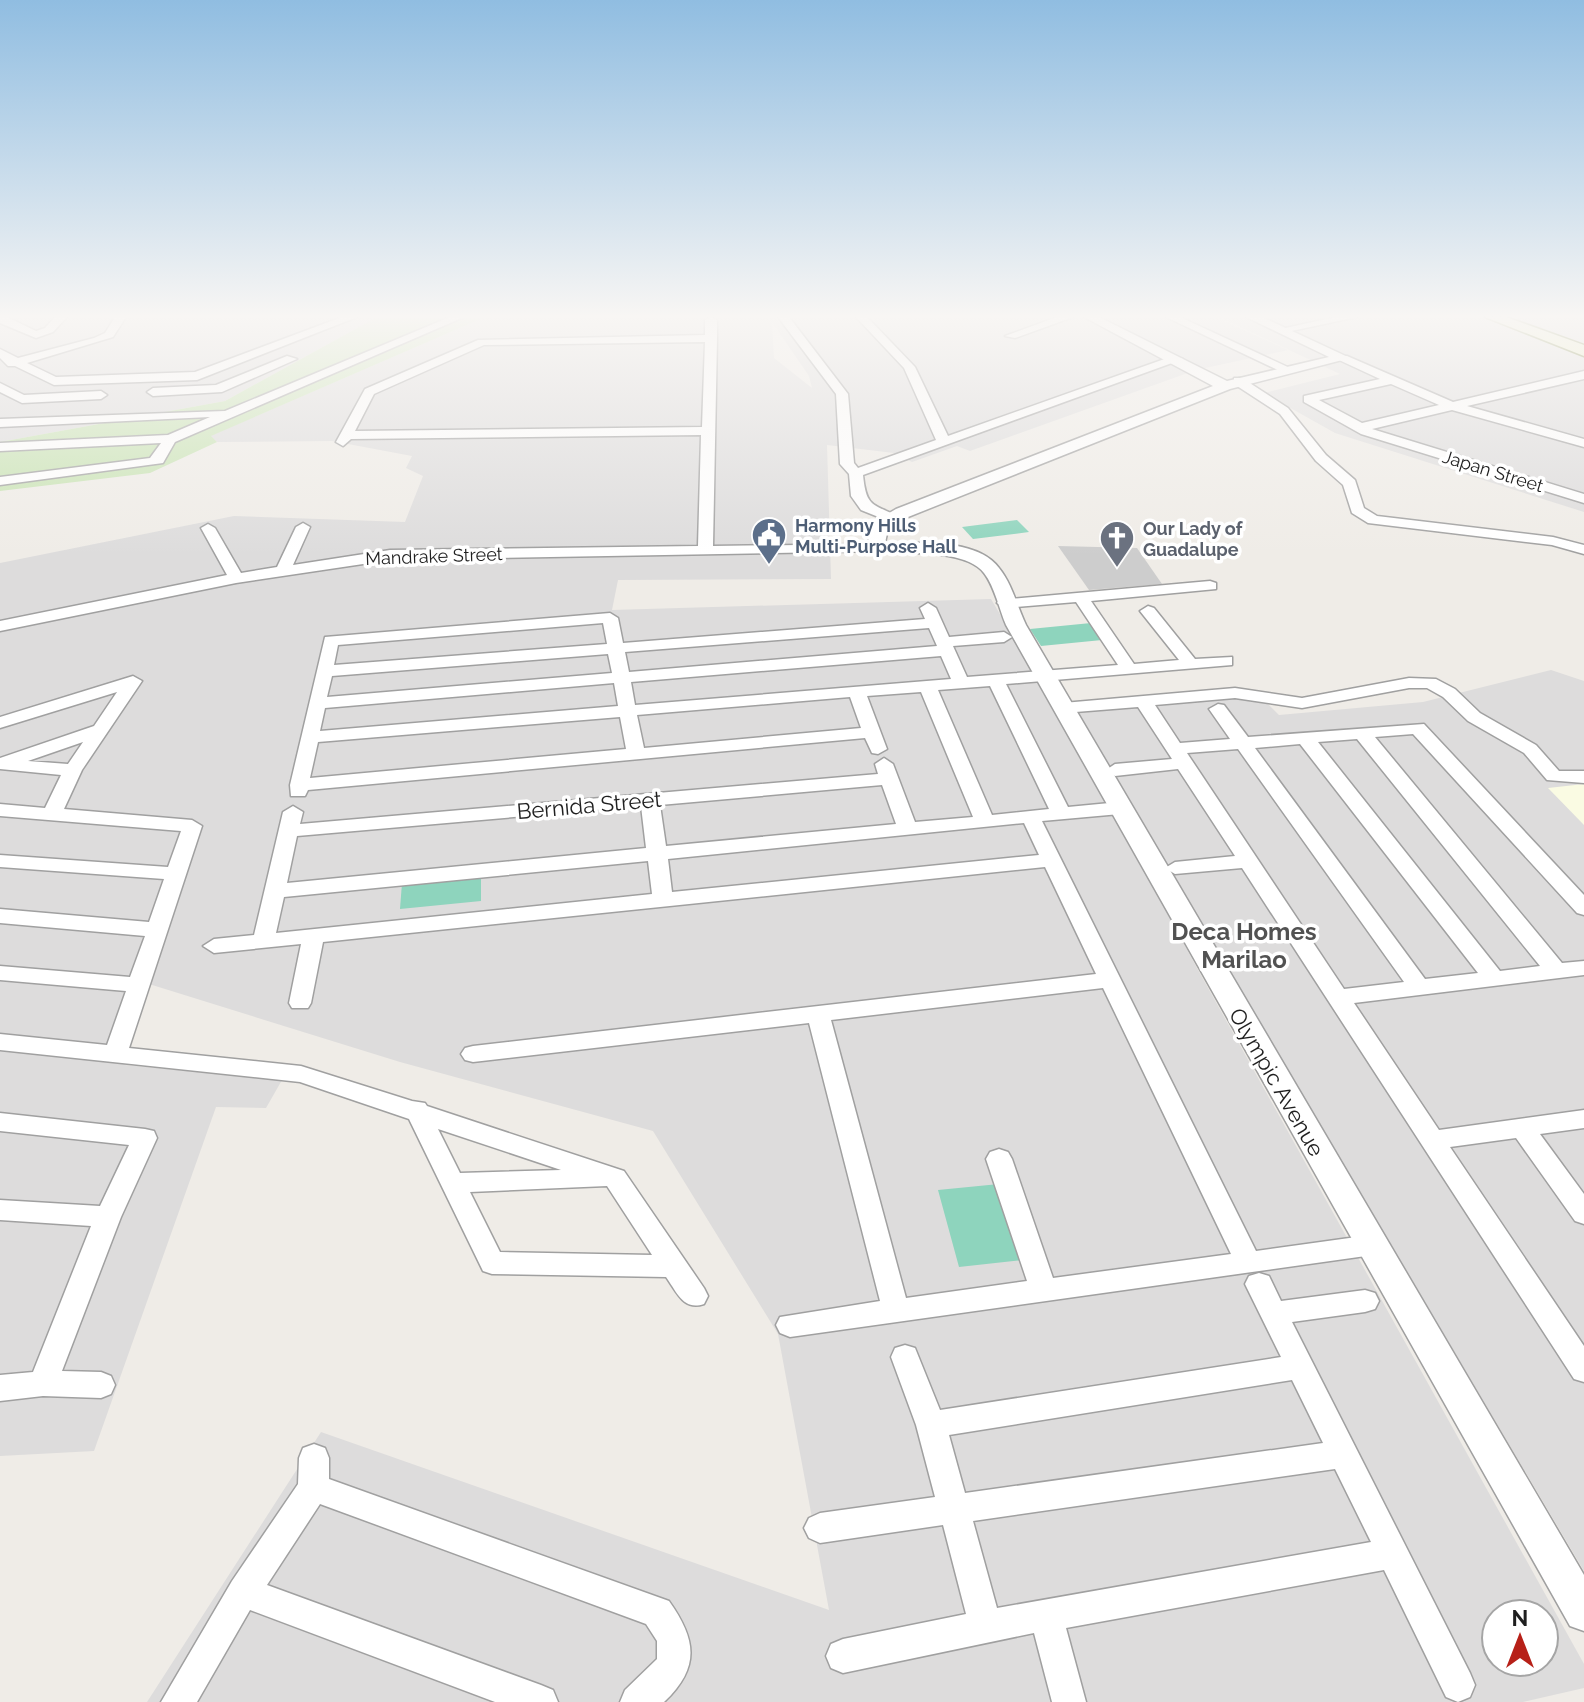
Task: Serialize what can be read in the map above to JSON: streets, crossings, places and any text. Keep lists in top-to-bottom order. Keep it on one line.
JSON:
{"streets":{"street":["Japan Street","Mandrake Street","Bernida Street","Olympic Avenue"]},"crossings":[["Mandrake Street","Olympic Avenue"]],"districts":["Deca Homes Marilao"],"places":{"public building":["Harmony Hills Multi-Purpose Hall"],"church":["Our Lady of Guadalupe"]},"north":"top"}
